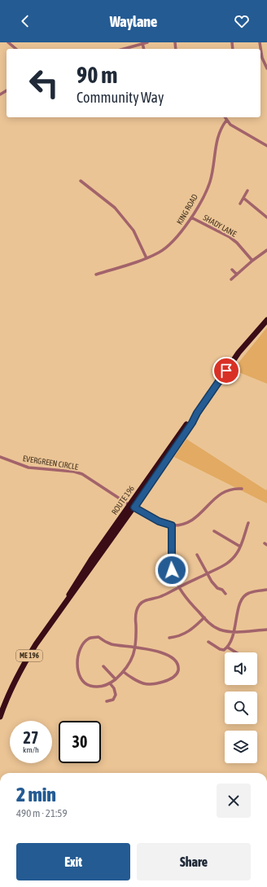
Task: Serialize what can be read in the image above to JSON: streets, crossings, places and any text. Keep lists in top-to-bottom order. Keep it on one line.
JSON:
{"streets":{"highway":["ROUTE 196","ME 196"],"street":["KING ROAD","SHADY LANE","EVERGREEN CIRCLE"]},"crossings":[["KING ROAD","SHADY LANE"],["EVERGREEN CIRCLE","ROUTE 196"]],"page":{"header":"Waylane","turn":["90 m","Community Way"],"speed":"27 km/h","limit":"30","heading":["2 min","490 m · 21:59"],"buttons":["Exit","Share"]}}
